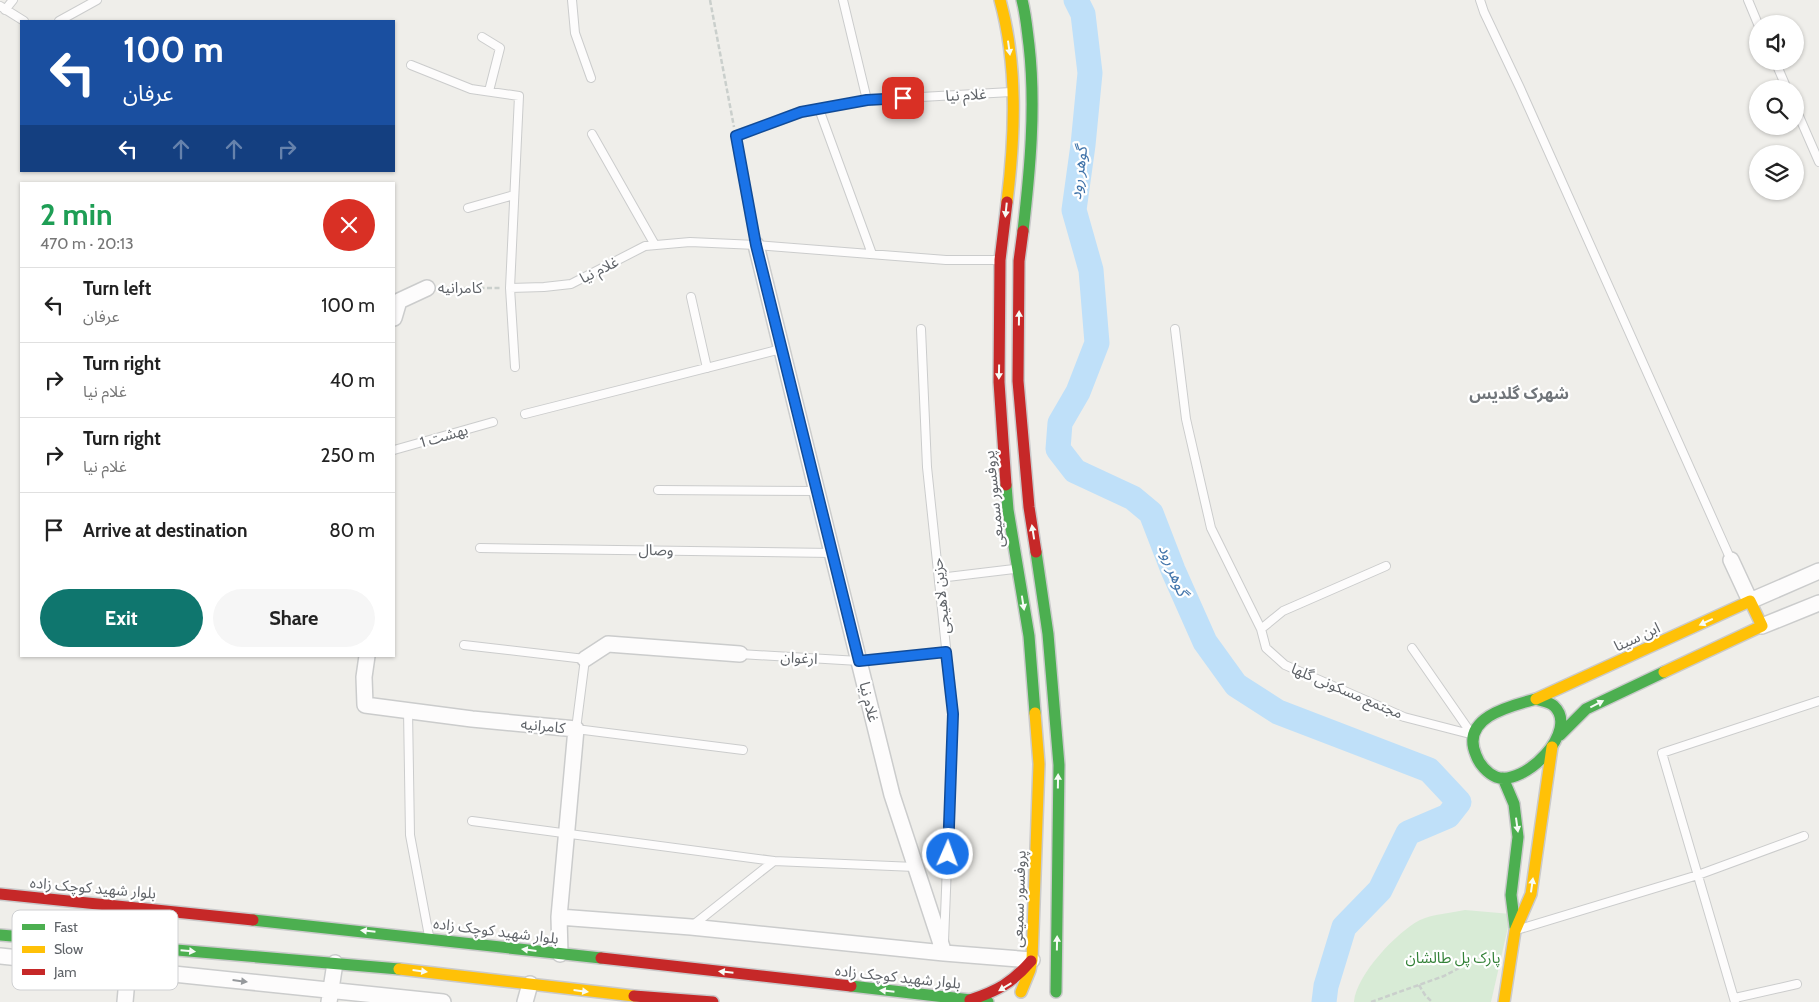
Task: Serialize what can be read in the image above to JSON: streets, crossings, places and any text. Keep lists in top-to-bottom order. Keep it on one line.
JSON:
{"streets":{"main road":["پروفسور سمیعی","ابن سینا","بلوار شهید کوچک زاده"],"street":["غلام نیا","کامرانیه"],"lane":["بهشت 1","وصال","حزین لاهیجی","ارغوان","مجتمع مسکونی گلها"]},"crossings":[["غلام نیا","کامرانیه"],["غلام نیا","پروفسور سمیعی"],["غلام نیا","وصال"],["غلام نیا","حزین لاهیجی"],["غلام نیا","ارغوان"],["کامرانیه","بلوار شهید کوچک زاده"],["حزین لاهیجی","ارغوان"],["ابن سینا","مجتمع مسکونی گلها"]],"districts":["شهرک گلدیس"],"water":["گوهر رود"],"parks":["پارک پل طالشان"],"legend":["Fast","Slow","Jam"],"page":{"turn":["100 m","عرفان"],"heading":["2 min","470 m · 20:13"],"list":[{"name":"Turn left","note":"عرفان","value":"100 m"},{"name":"Turn right","note":"غلام نیا","value":"40 m"},{"name":"Turn right","note":"غلام نیا","value":"250 m"},{"name":"Arrive at destination","value":"80 m"}],"buttons":["Exit","Share"]}}
